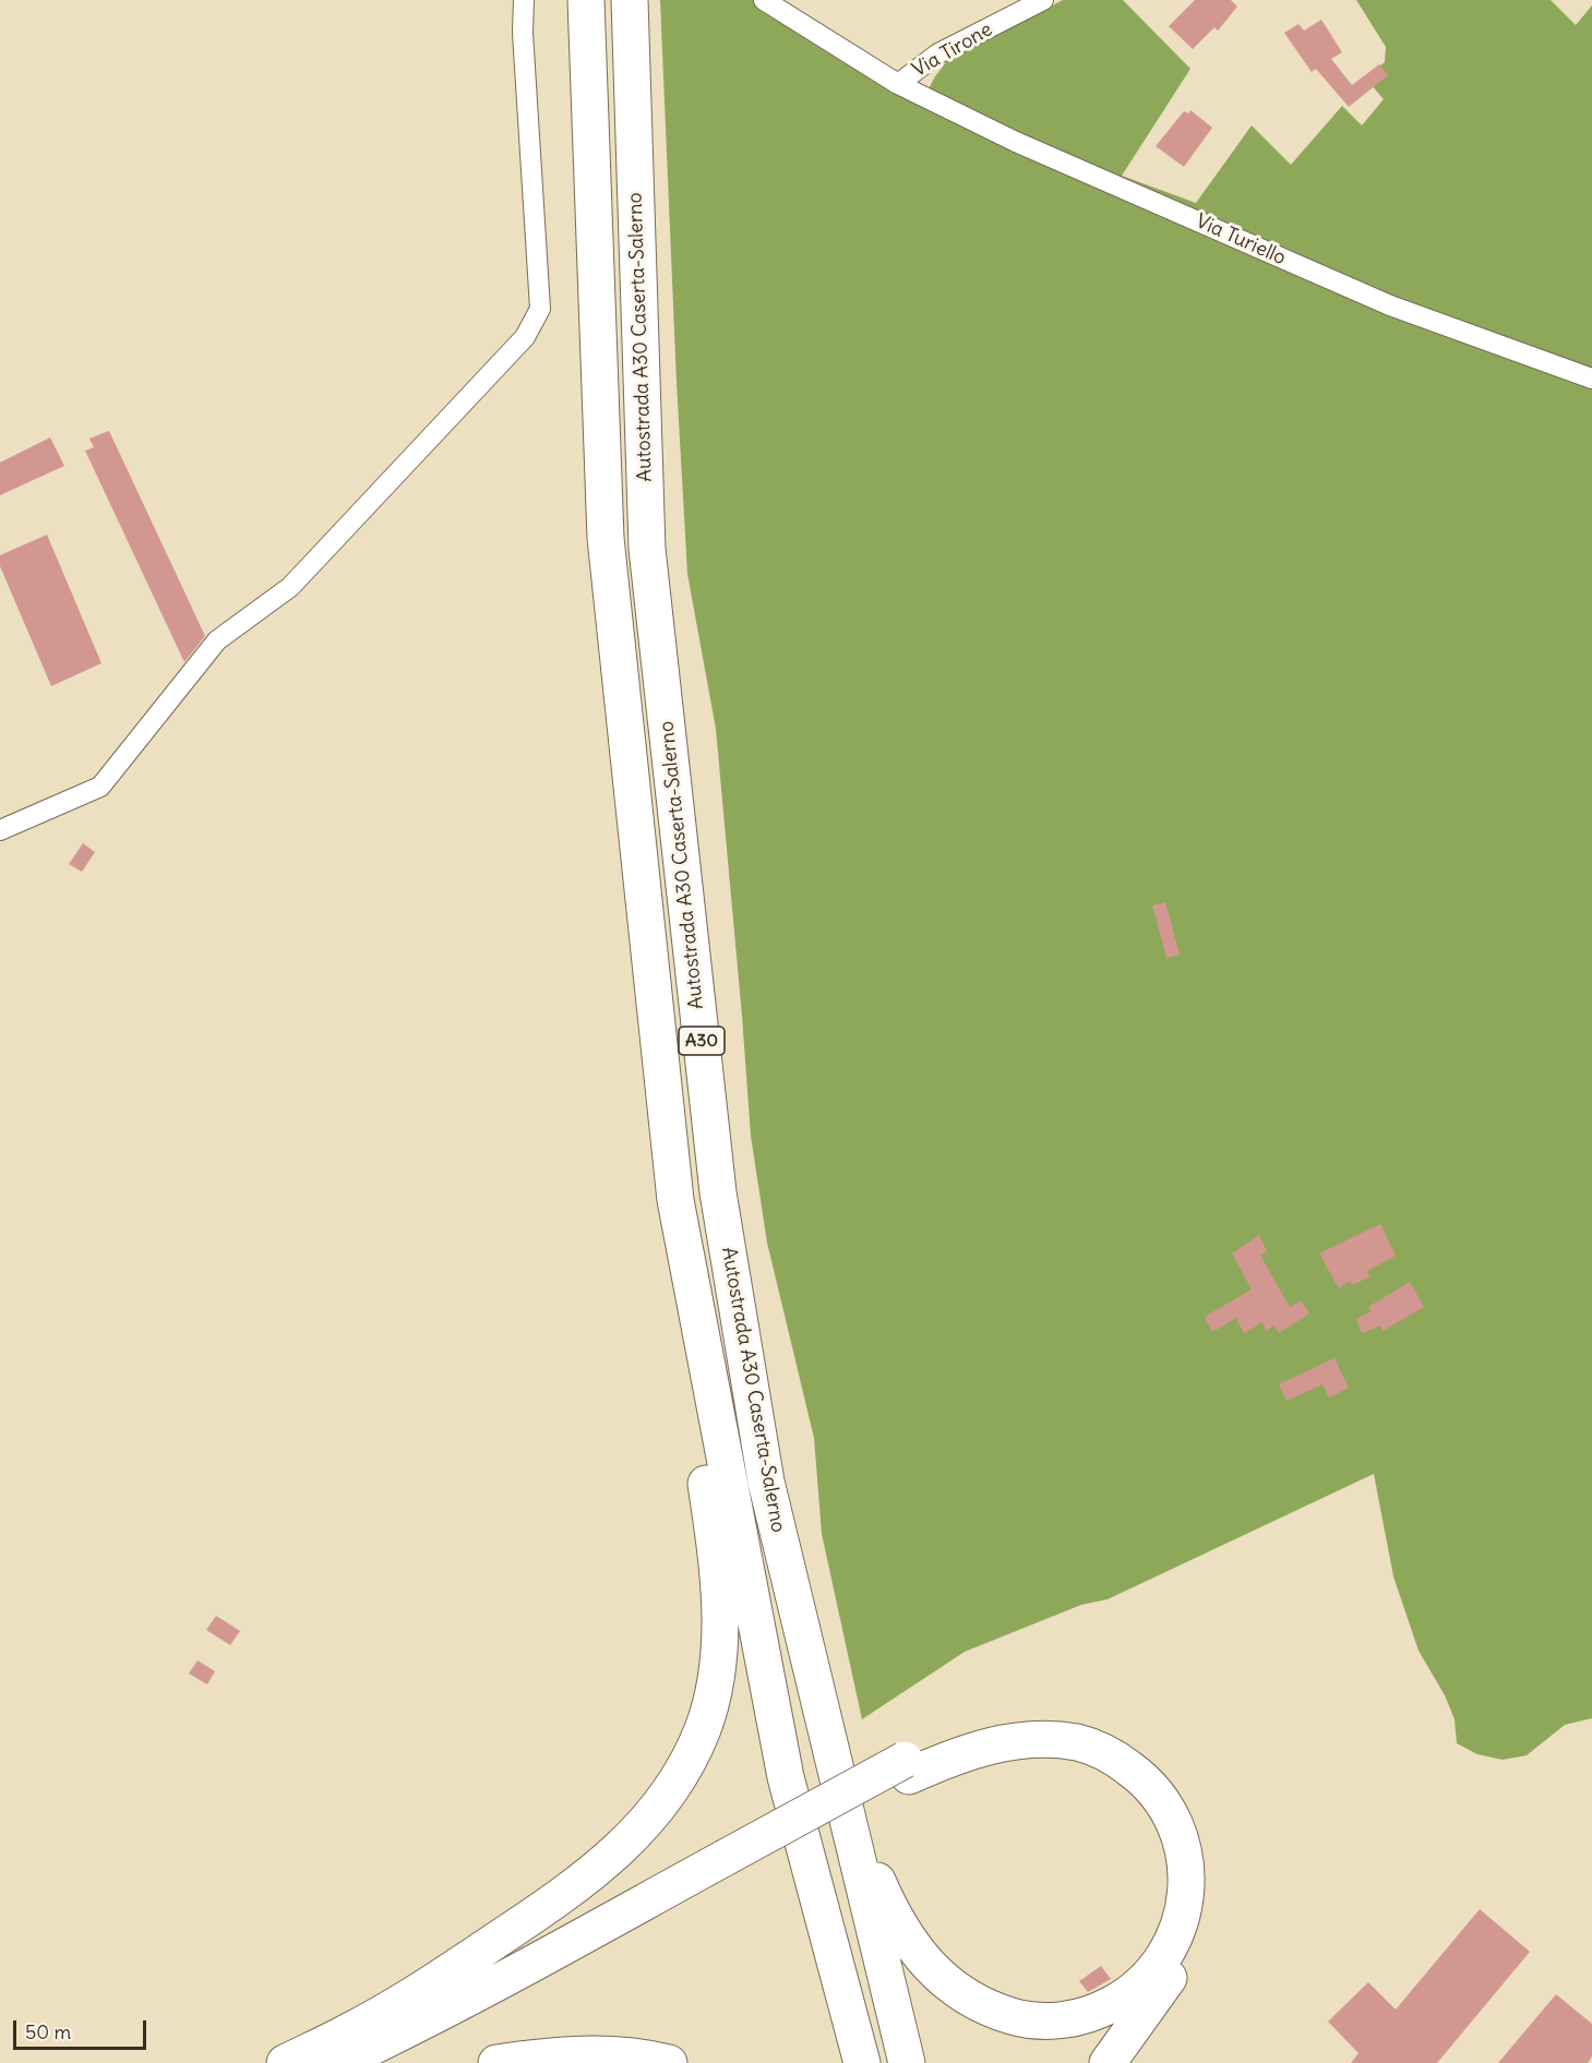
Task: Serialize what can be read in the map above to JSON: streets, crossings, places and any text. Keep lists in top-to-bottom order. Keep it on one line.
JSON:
{"streets":{"highway":["Autostrada A30 Caserta-Salerno","A30"],"street":["Via Tirone","Via Turiello"]},"crossings":[["Via Tirone","Via Turiello"]],"scale_bar":"50 m"}
